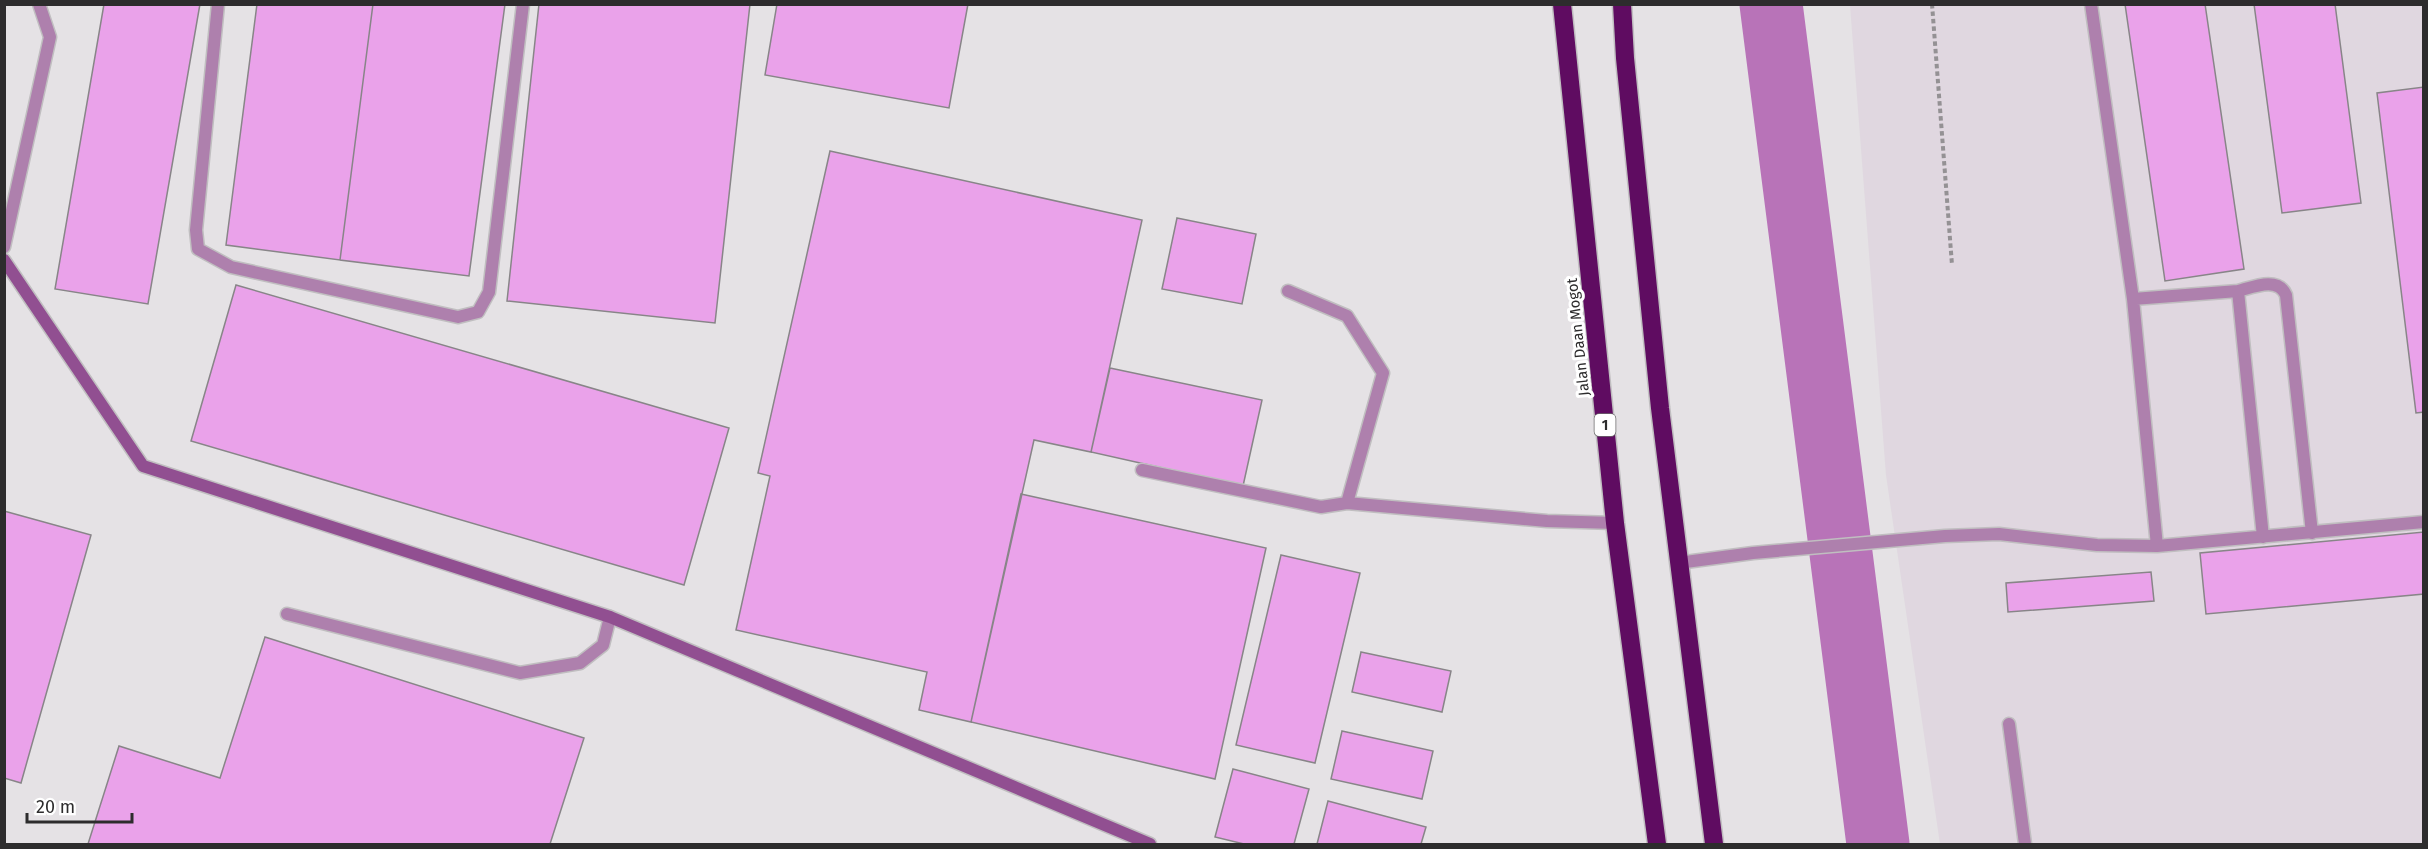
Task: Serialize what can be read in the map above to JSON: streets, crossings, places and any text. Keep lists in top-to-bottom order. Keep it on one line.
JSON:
{"streets":{"highway":["Jalan Daan Mogot","1"]},"scale_bar":"20 m"}
